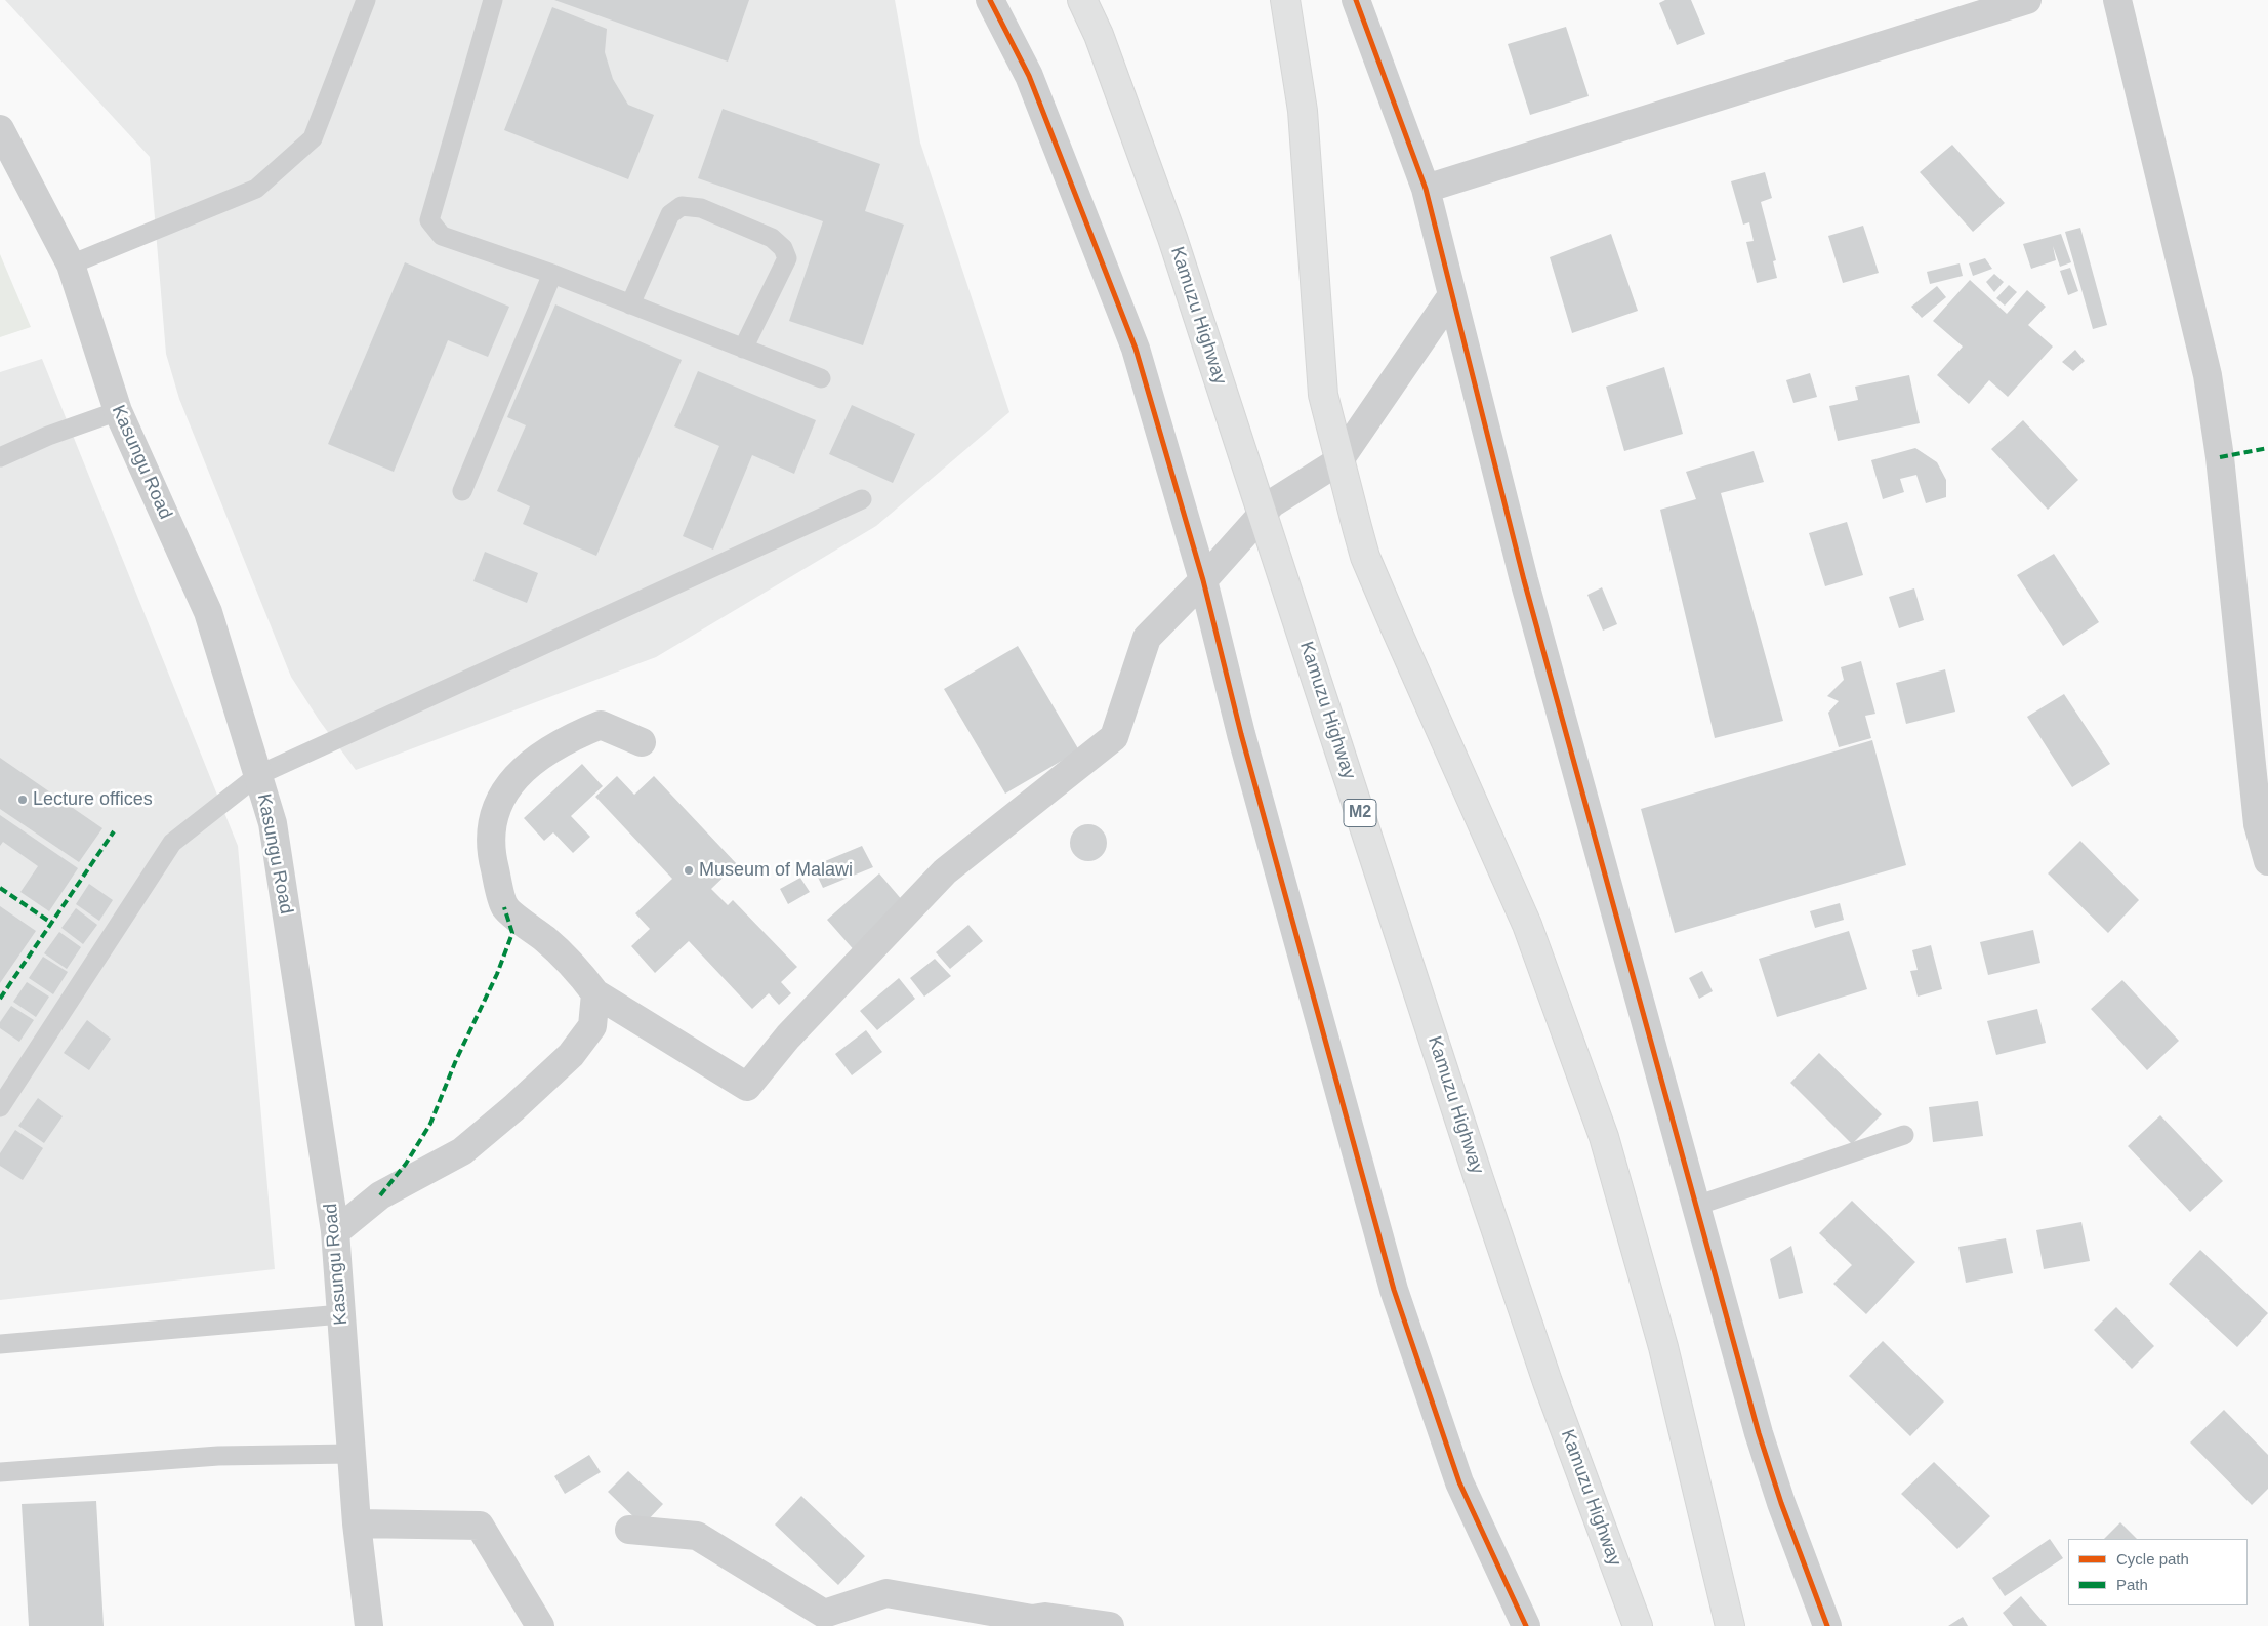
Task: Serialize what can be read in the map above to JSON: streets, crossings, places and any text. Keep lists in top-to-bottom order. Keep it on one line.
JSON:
{"streets":{"highway":["Kamuzu Highway","M2"],"street":["Kasungu Road"]},"places":["Lecture offices","Museum of Malawi"],"legend":["Cycle path","Path"]}
